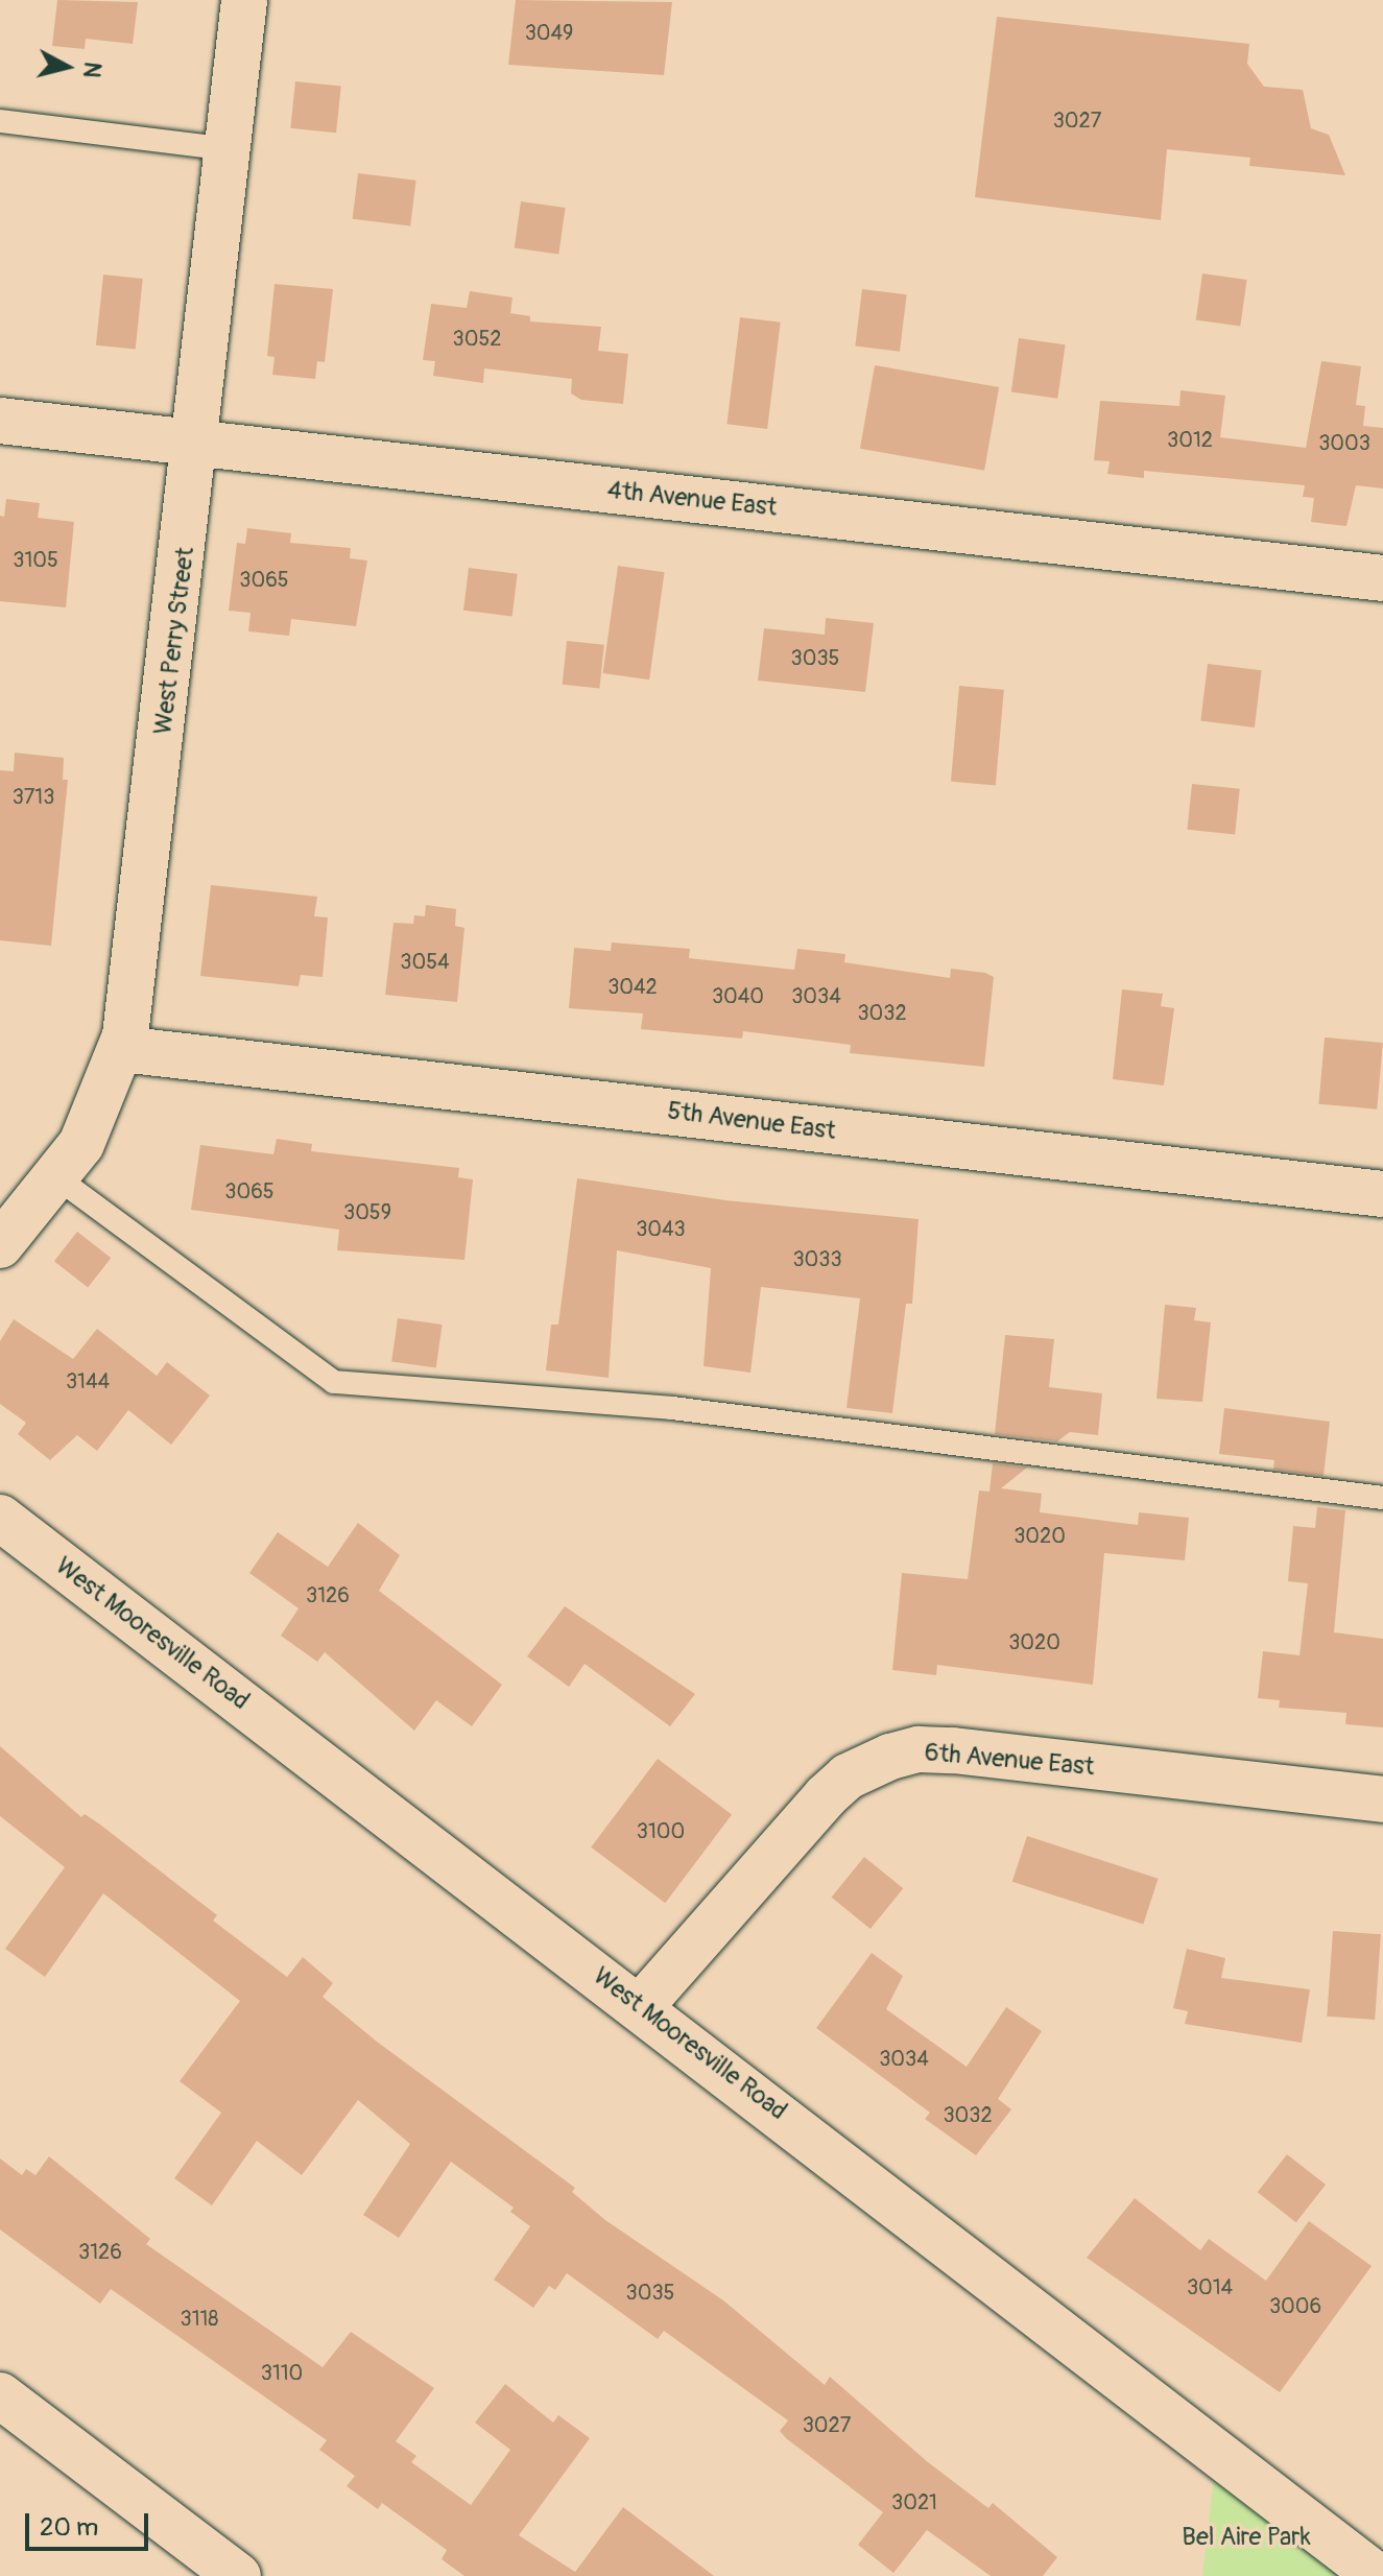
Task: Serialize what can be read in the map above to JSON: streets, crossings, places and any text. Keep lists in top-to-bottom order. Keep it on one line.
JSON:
{"streets":{"street":["4th Avenue East","West Perry Street","5th Avenue East","West Mooresville Road","6th Avenue East"]},"crossings":[["4th Avenue East","West Perry Street"],["West Perry Street","5th Avenue East"],["West Mooresville Road","6th Avenue East"]],"parks":["Bel Aire Park"],"house_numbers":["3049","3027","3052","3012","3003","3105","3065","3035","3713","3054","3042","3040","3034","3032","3065","3059","3043","3033","3144","3020","3126","3020","3100","3034","3032","3126","3014","3035","3006","3118","3110","3027","3021"],"scale_bar":"20 m","north":"right"}
